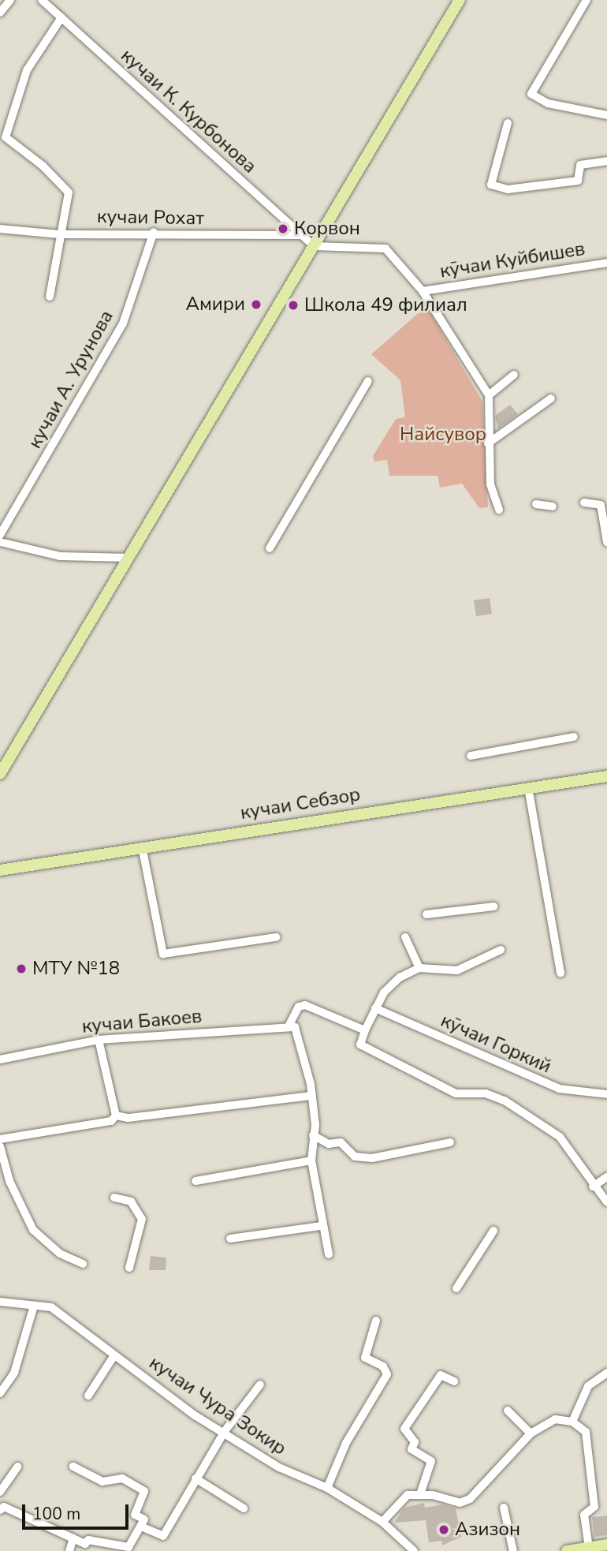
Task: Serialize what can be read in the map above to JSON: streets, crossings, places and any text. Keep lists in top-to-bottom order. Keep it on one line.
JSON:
{"streets":{"main road":["кучаи Себзор"],"street":["кучаи К. Курбонова","кучаи Рохат","кӯчаи Куйбишев","кучаи А. Урунова","кучаи Бакоев","кӯчаи Горкий","кучаи Чура Зокир"]},"crossings":[["кучаи К. Курбонова","кучаи Рохат"],["кучаи Рохат","кучаи А. Урунова"]],"parks":["Найсувор"],"places":["Корвон","Амири","Школа 49 филиал","МТУ №18","Азизон"],"scale_bar":"100 m"}
